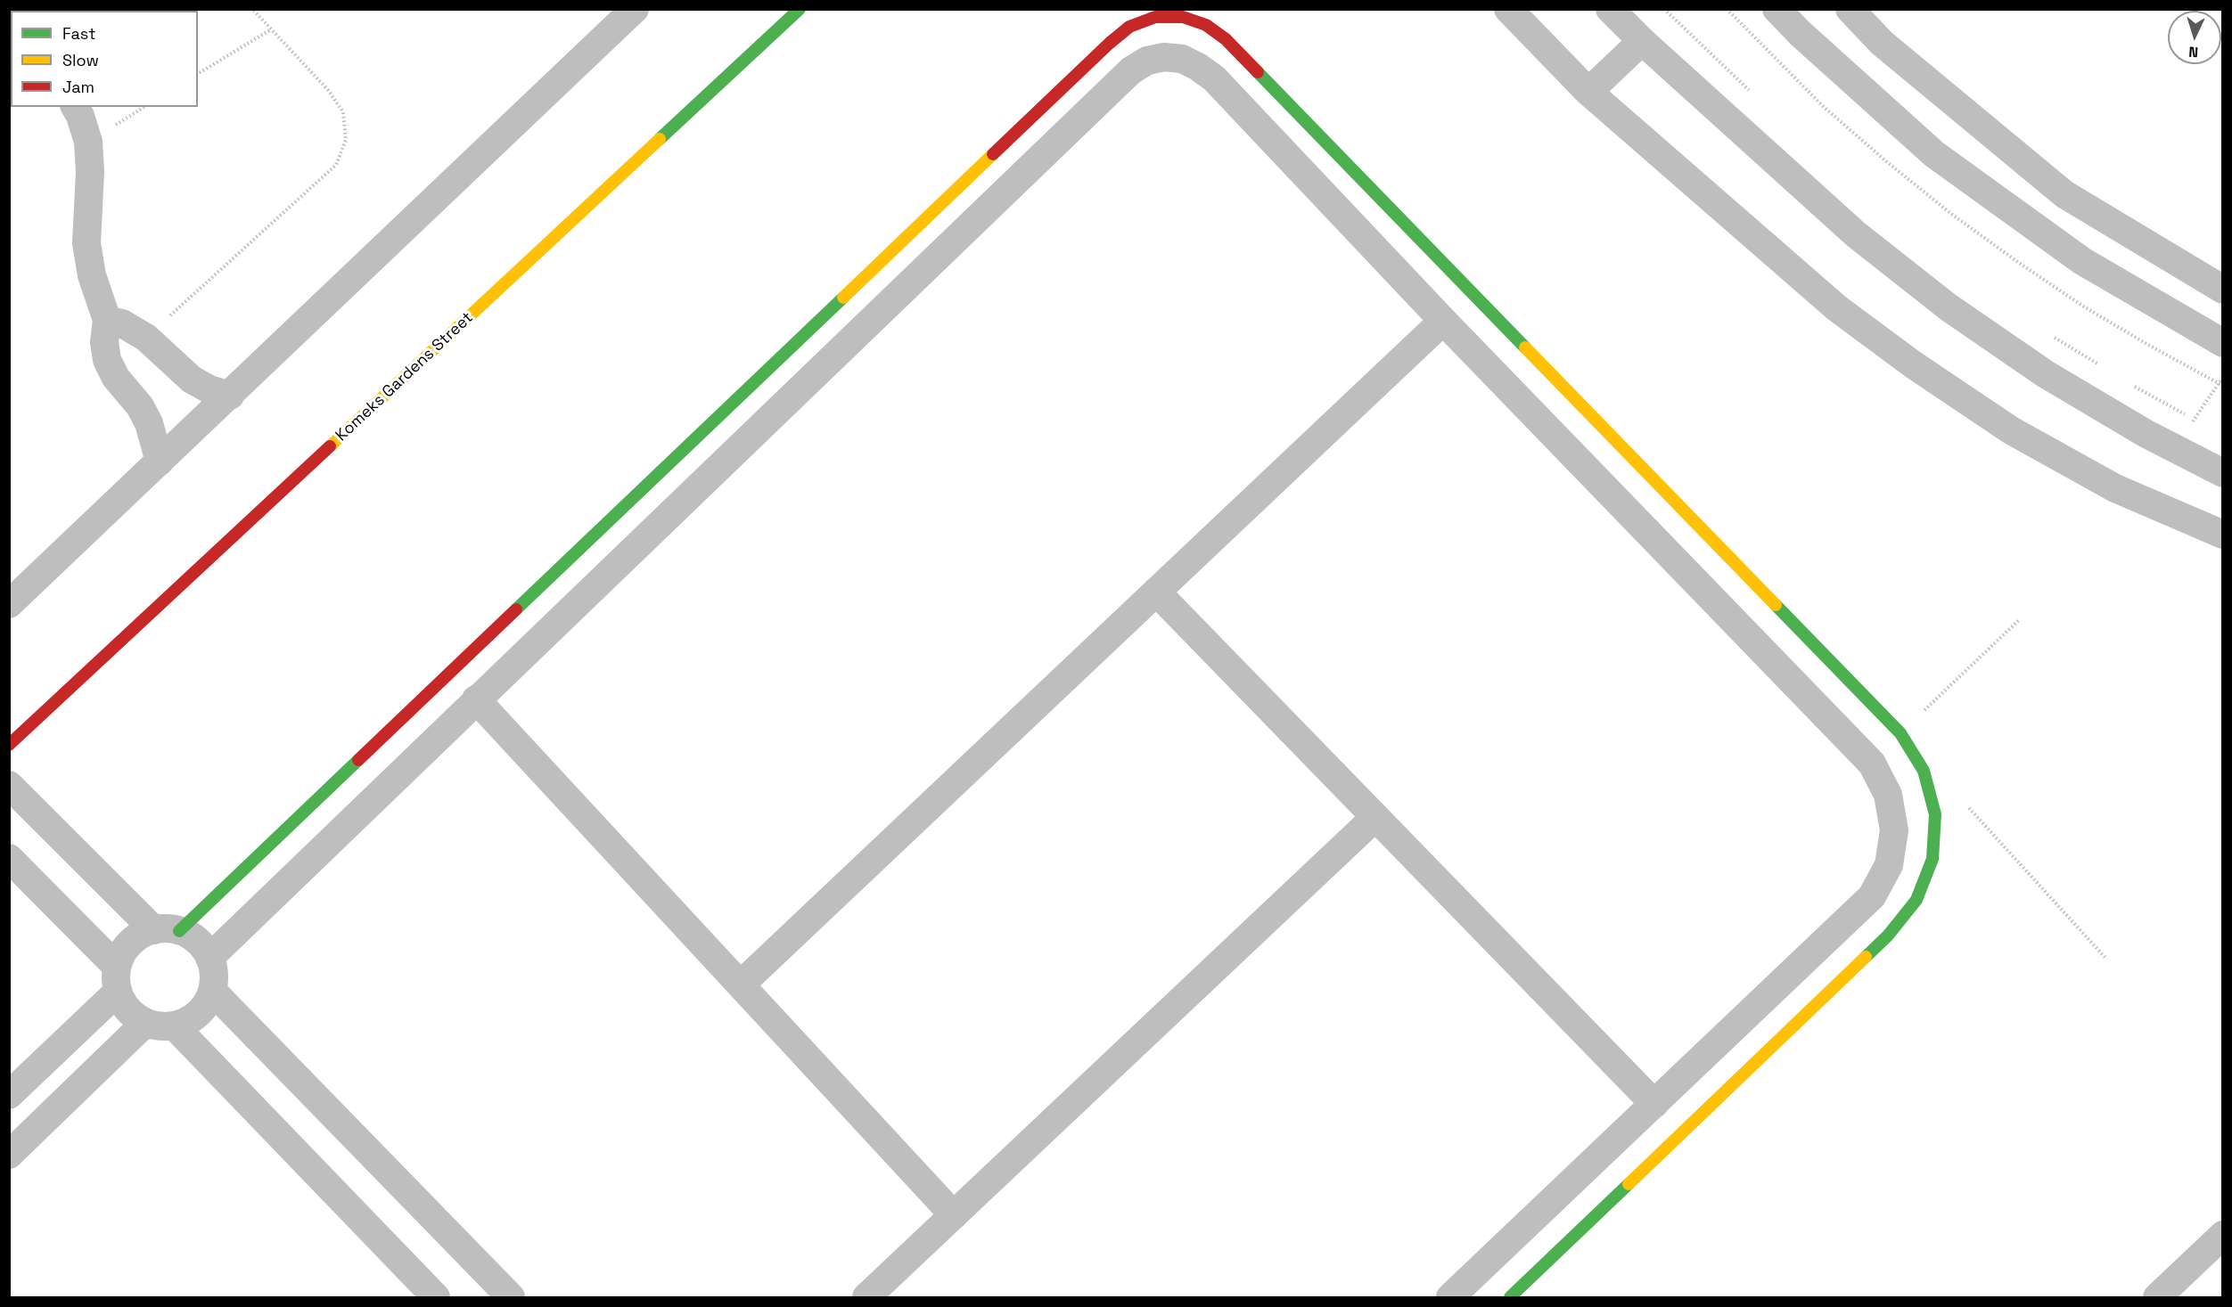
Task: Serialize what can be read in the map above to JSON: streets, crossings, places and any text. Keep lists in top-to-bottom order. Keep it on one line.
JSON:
{"streets":{"street":["Komeks Gardens Street"]},"legend":["Fast","Slow","Jam"],"north":"bottom"}
